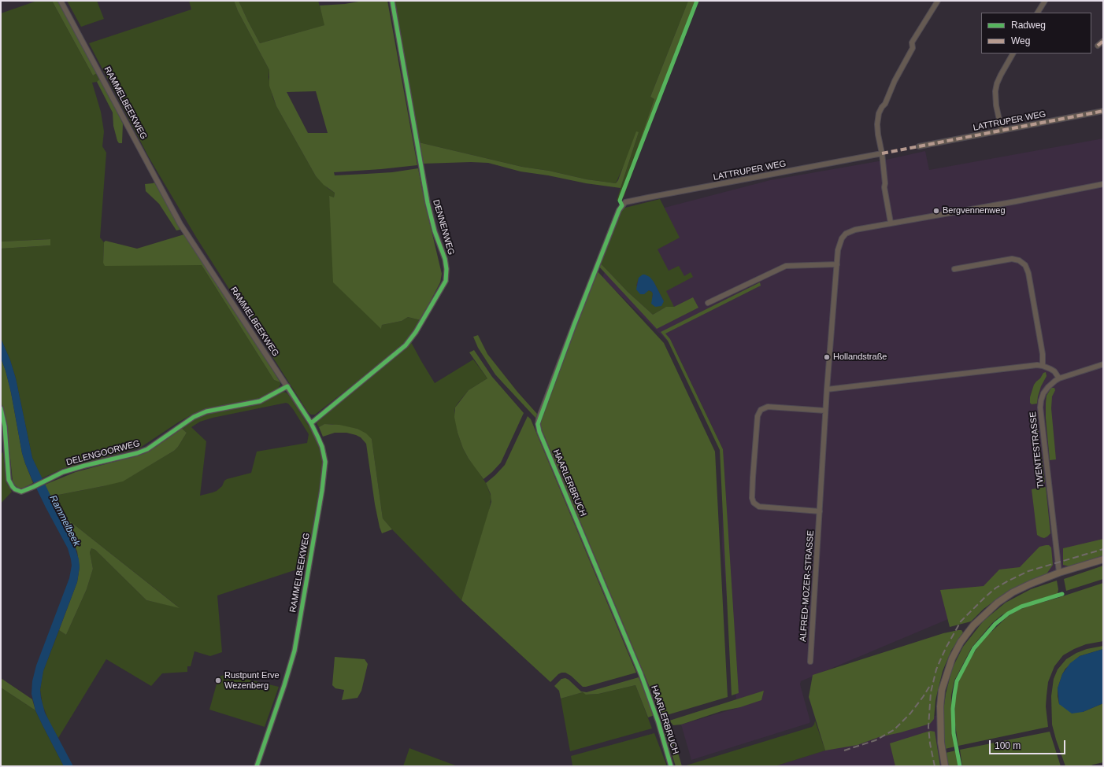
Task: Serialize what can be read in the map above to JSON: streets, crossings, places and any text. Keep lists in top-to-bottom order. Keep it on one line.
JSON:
{"streets":{"street":["RAMMELBEEKWEG","LATTRUPER WEG","DENNENWEG","TWENTESTRASSE","DELENGOORWEG","HAARLERBRUCH","ALFRED-MOZER-STRASSE"]},"crossings":[["RAMMELBEEKWEG","DENNENWEG"],["RAMMELBEEKWEG","DELENGOORWEG"],["LATTRUPER WEG","HAARLERBRUCH"]],"water":["Rammelbeek"],"places":["Bergvennenweg","Hollandstraße","Rustpunt Erve Wezenberg"],"legend":["Radweg","Weg"],"scale_bar":"100 m"}
